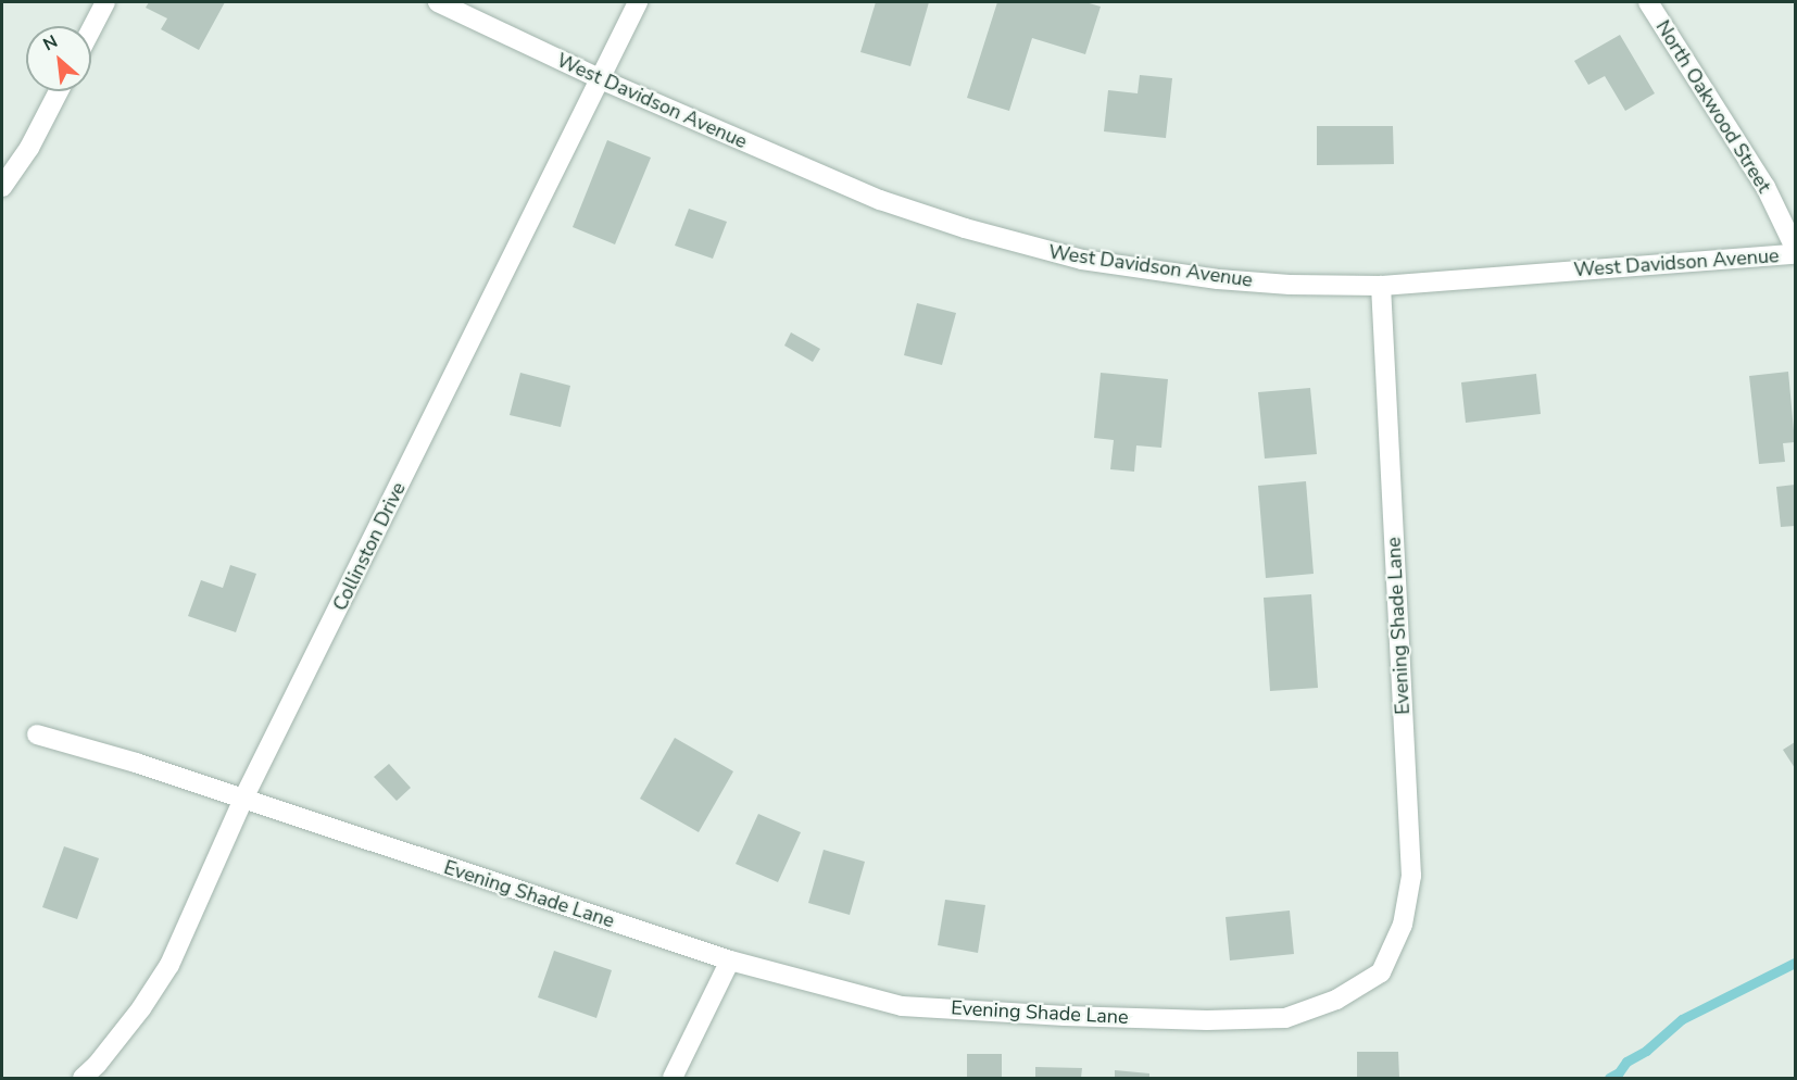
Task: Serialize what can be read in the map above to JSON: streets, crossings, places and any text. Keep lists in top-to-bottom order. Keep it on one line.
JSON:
{"streets":{"street":["West Davidson Avenue","North Oakwood Street","Collinston Drive","Evening Shade Lane"]},"crossings":[["West Davidson Avenue","Collinston Drive"],["West Davidson Avenue","Evening Shade Lane"],["Collinston Drive","Evening Shade Lane"]],"north":"top left"}
